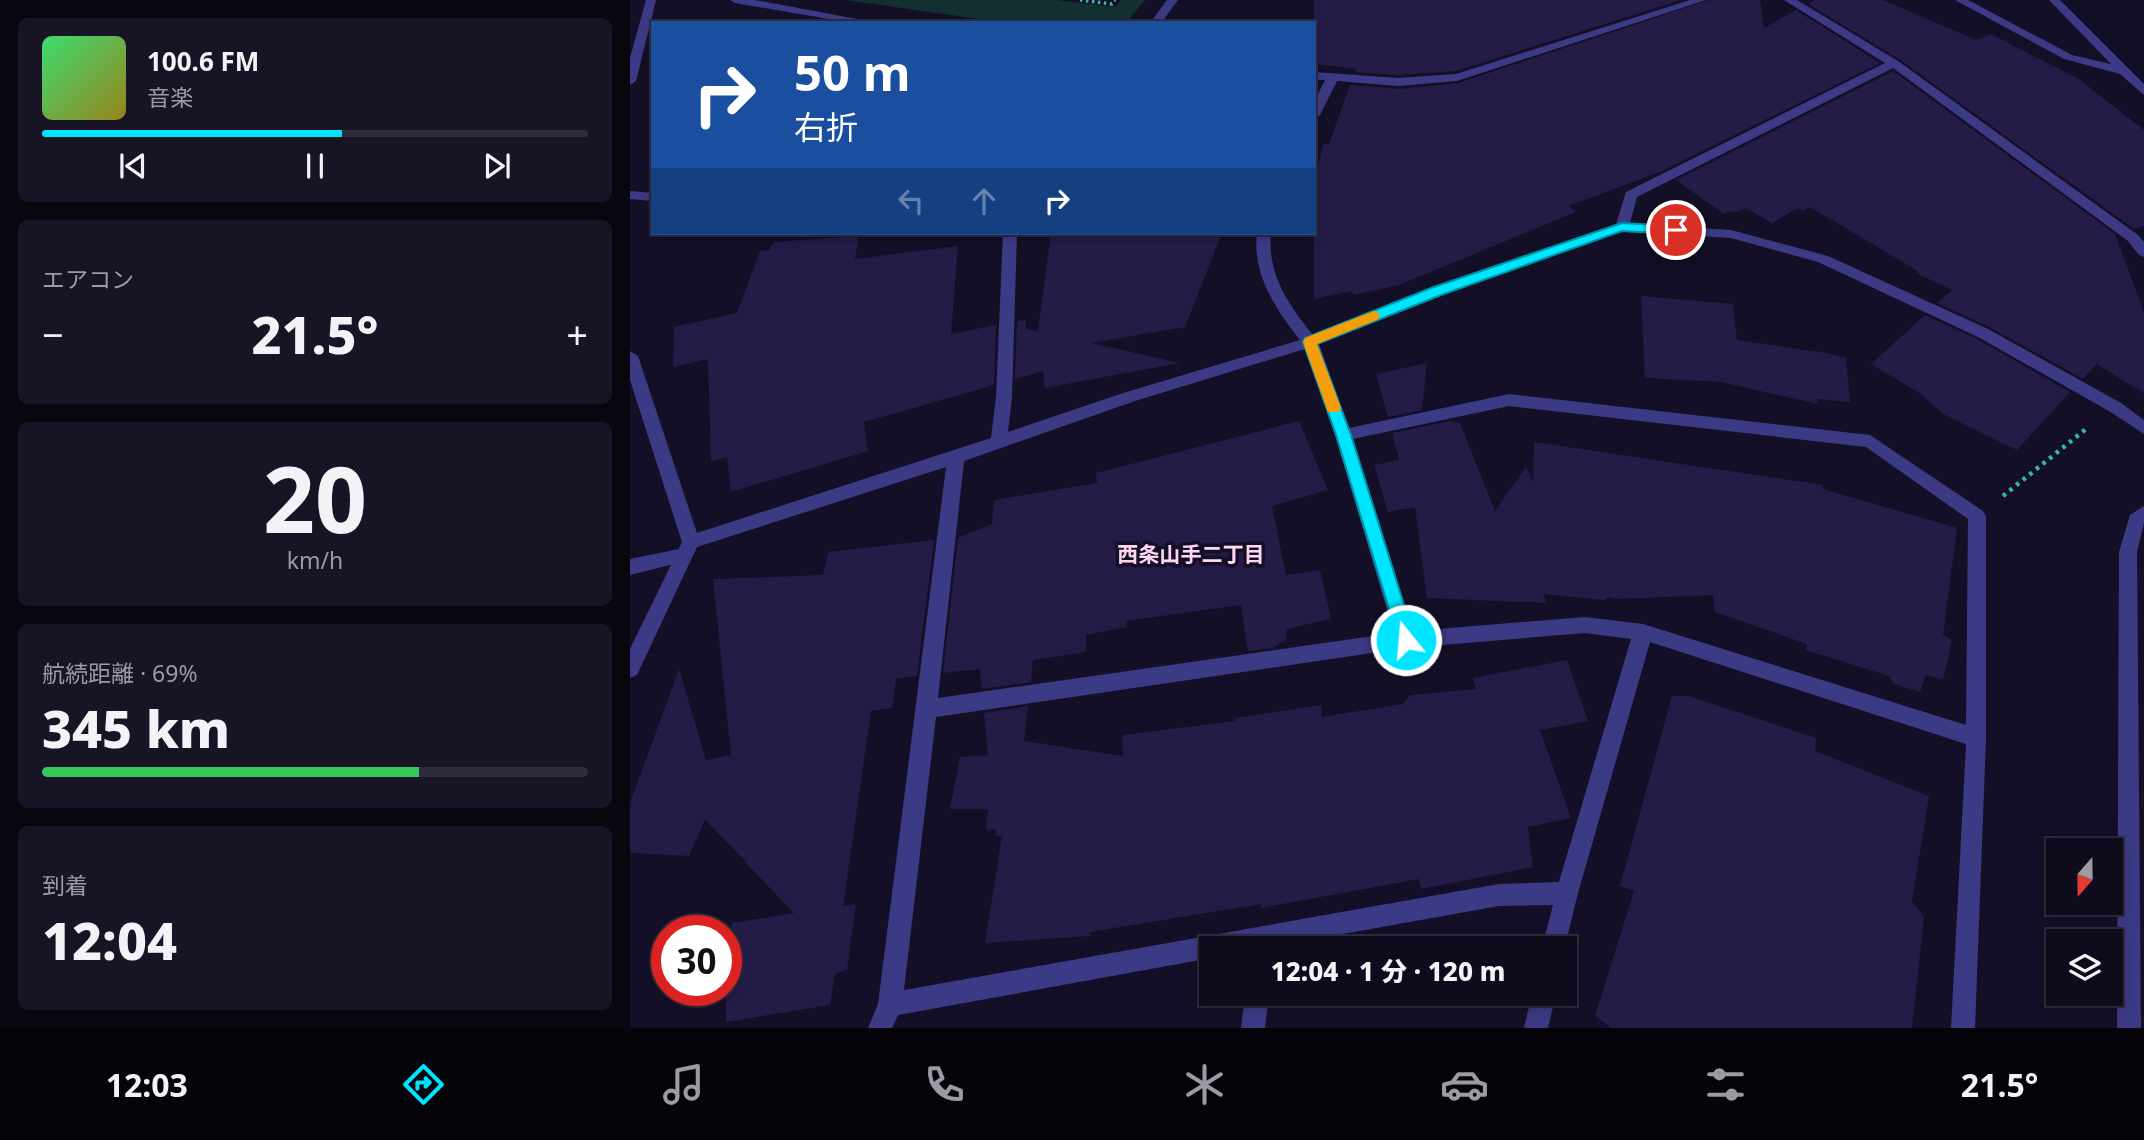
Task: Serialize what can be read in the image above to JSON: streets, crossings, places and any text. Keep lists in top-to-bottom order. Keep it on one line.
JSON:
{"districts":["西条山手二丁目"],"north":"bottom","page":{"turn":["50 m","右折"],"song":["100.6 FM","音楽"],"tile":["エアコン",["20","km/h"],["航続距離 · 69%","345 km"],["到着","12:04"]],"heat":["−","21.5°","+"],"limit":"30","trip":"12:04 · 1 分 · 120 m","tabs":["12:03","21.5°"]}}
